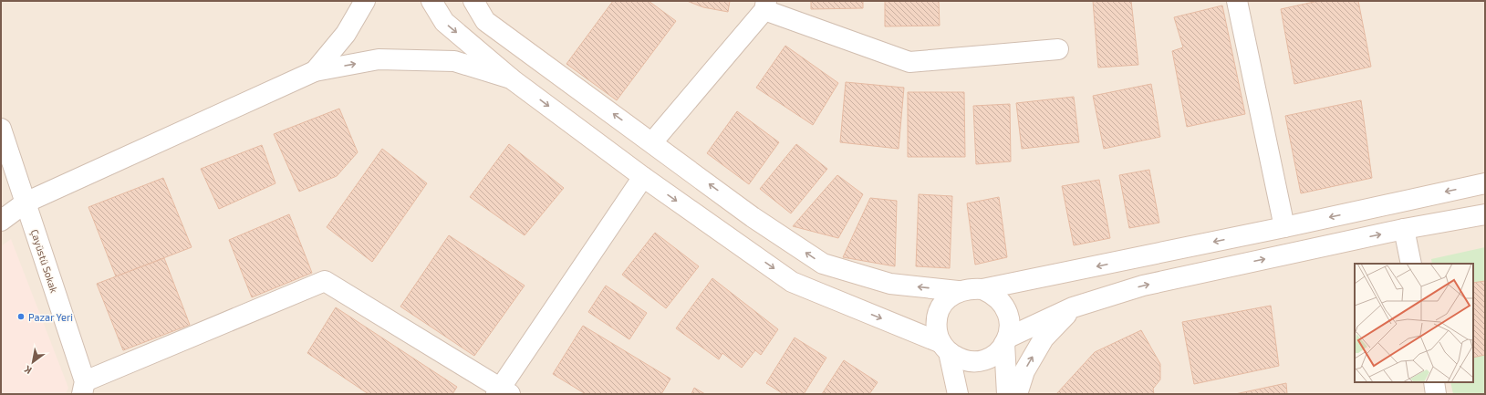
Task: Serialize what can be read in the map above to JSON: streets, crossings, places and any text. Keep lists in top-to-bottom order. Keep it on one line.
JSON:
{"streets":{"main road":["Çayüstü Sokak"]},"places":["Pazar Yeri"],"north":"bottom left"}
